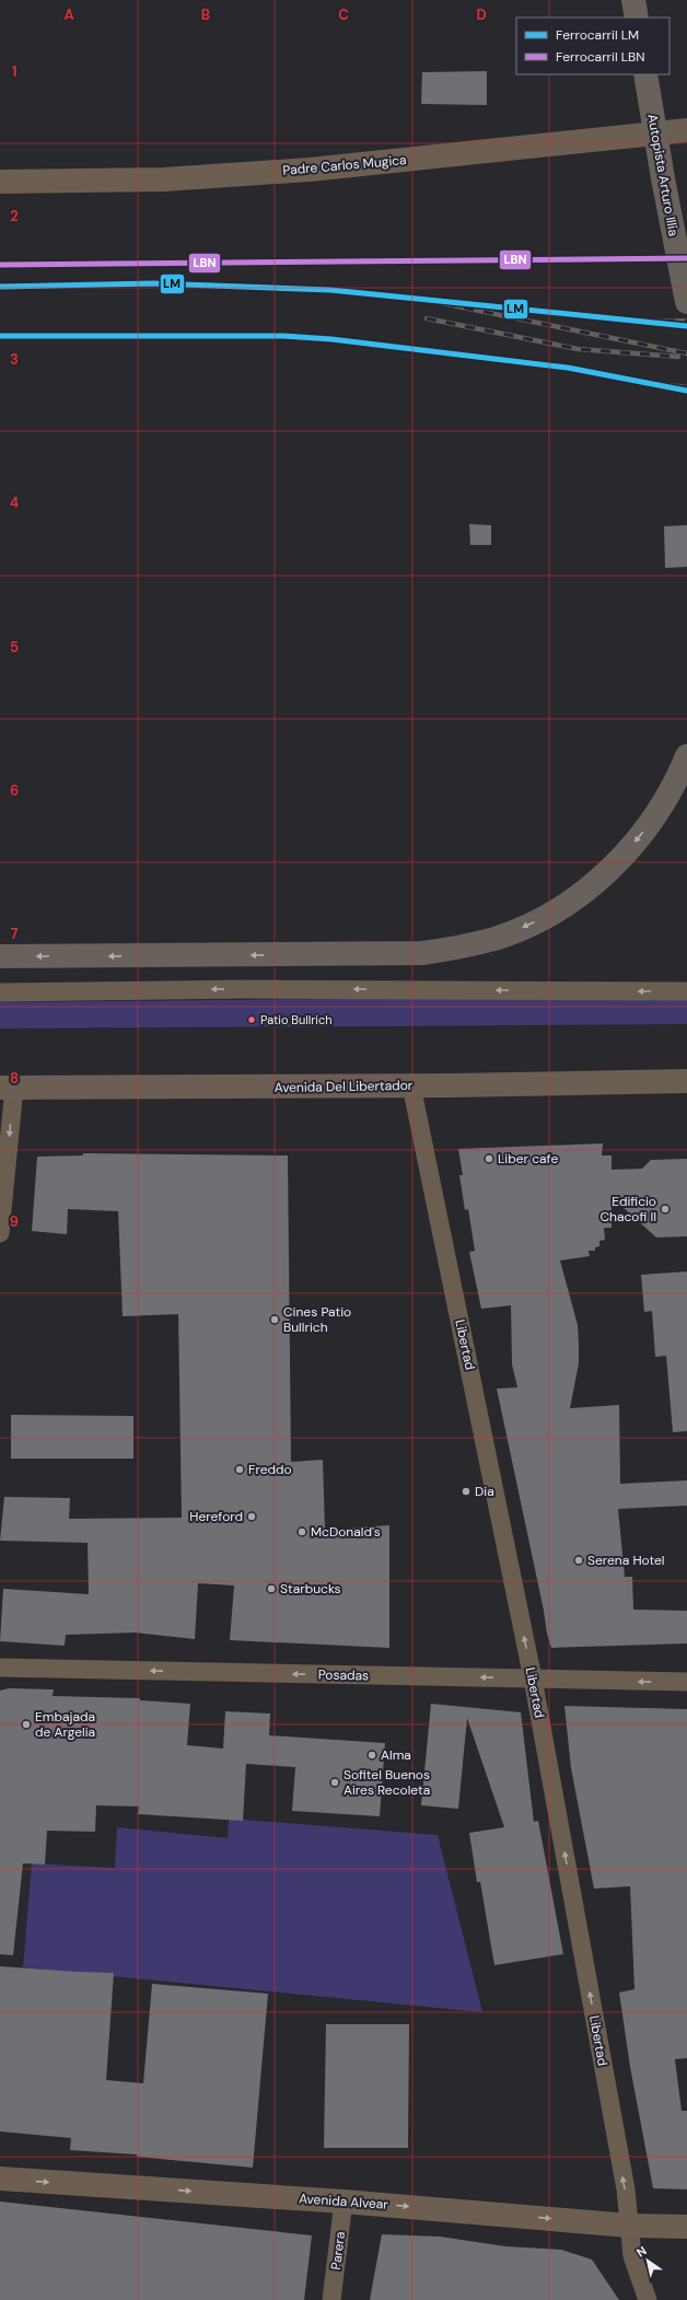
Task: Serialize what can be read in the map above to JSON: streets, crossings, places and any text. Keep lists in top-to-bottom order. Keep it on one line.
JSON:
{"streets":{"highway":["Autopista Arturo Illia"],"main road":["Avenida Del Libertador"],"street":["Padre Carlos Mugica","Libertad","Posadas","Avenida Alvear","Parera"]},"crossings":[["Avenida Del Libertador","Libertad"],["Libertad","Posadas"],["Libertad","Avenida Alvear"],["Avenida Alvear","Parera"]],"one_way":["Libertad","Posadas","Avenida Alvear"],"places":["Patio Bullrich","Liber cafe","Edificio Chacofi II","Cines Patio Bullrich","Freddo","Dia","Hereford","McDonald's","Serena Hotel","Starbucks","Embajada de Argelia","Alma","Sofitel Buenos Aires Recoleta"],"lines":["rail line LBN","rail line LM"],"legend":["Ferrocarril LM","Ferrocarril LBN"],"north":"top left","grid":{"columns":["A","B","C","D"],"rows":["1","2","3","4","5","6","7","8","9"]}}
